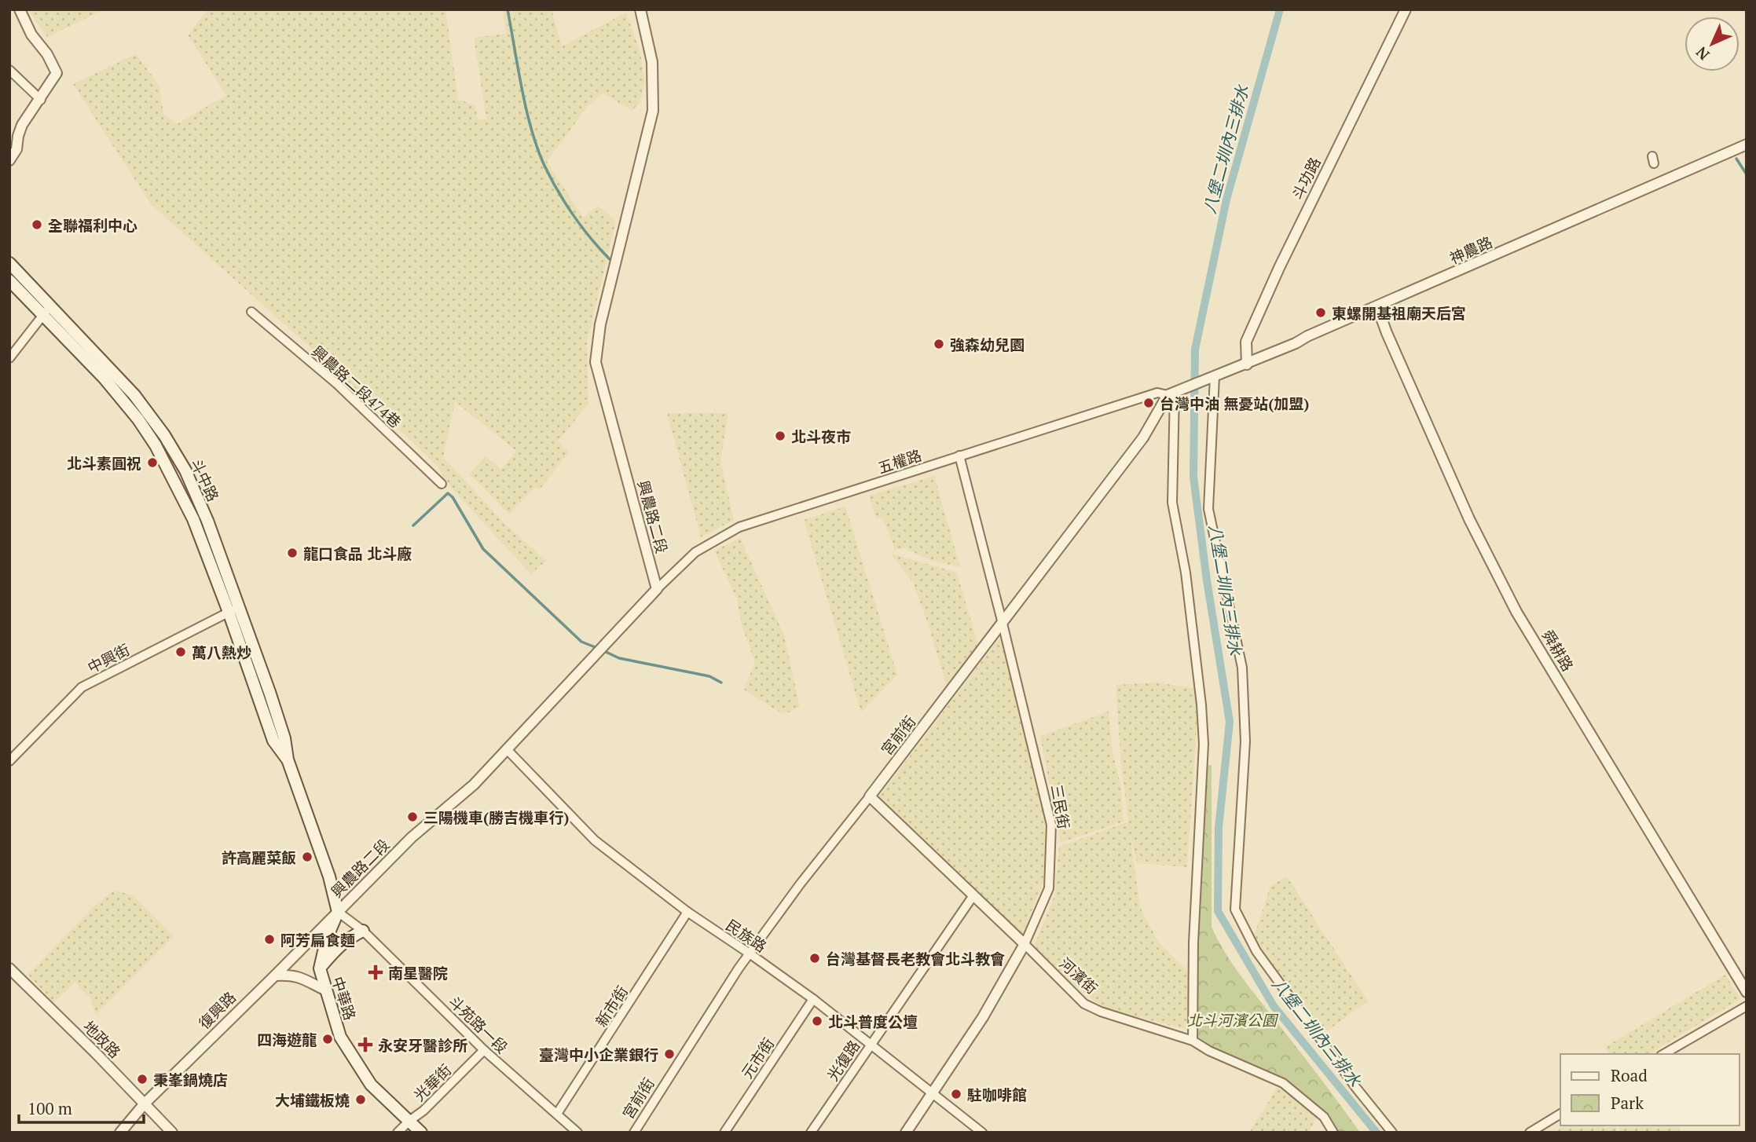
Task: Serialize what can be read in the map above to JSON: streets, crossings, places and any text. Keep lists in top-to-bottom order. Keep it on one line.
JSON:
{"streets":{"main road":["斗中路","中華路"],"street":["斗功路","神農路","興農路二段474巷","五權路","興農路二段","舜耕路","中興街","宮前街","三民街","民族路","河濱街","新市街","復興路","斗苑路一段","地政路","元市街","光復路","光華街"]},"crossings":[["斗功路","神農路"],["神農路","舜耕路"],["五權路","興農路二段"],["五權路","宮前街"],["五權路","三民街"],["斗中路","興農路二段"],["斗中路","中興街"],["斗中路","中華路"],["斗中路","復興路"],["斗中路","斗苑路一段"],["興農路二段","民族路"],["興農路二段","中華路"],["興農路二段","復興路"],["興農路二段","斗苑路一段"],["宮前街","三民街"],["宮前街","民族路"],["宮前街","河濱街"],["三民街","民族路"],["三民街","河濱街"],["民族路","新市街"],["民族路","元市街"],["民族路","光復路"],["河濱街","光復路"],["中華路","復興路"],["中華路","斗苑路一段"],["中華路","光華街"],["新市街","斗苑路一段"],["復興路","斗苑路一段"],["復興路","地政路"],["斗苑路一段","光華街"]],"water":["八堡二圳內三排水"],"parks":["北斗河濱公園"],"places":{"other":["全聯福利中心","東螺開基祖廟天后宮","強森幼兒園","台灣中油 無憂站(加盟)","北斗夜市","北斗素圓祝","龍口食品 北斗廠","萬八熱炒","三陽機車(勝吉機車行)","許高麗菜飯","阿芳扁食麵","台灣基督長老教會北斗教會","北斗普度公壇","四海遊龍","臺灣中小企業銀行","秉峯鍋燒店","駐咖啡館","大埔鐵板燒"],"health":["南星醫院","永安牙醫診所"]},"legend":["Road","Park"],"scale_bar":"100 m","north":"bottom left"}
